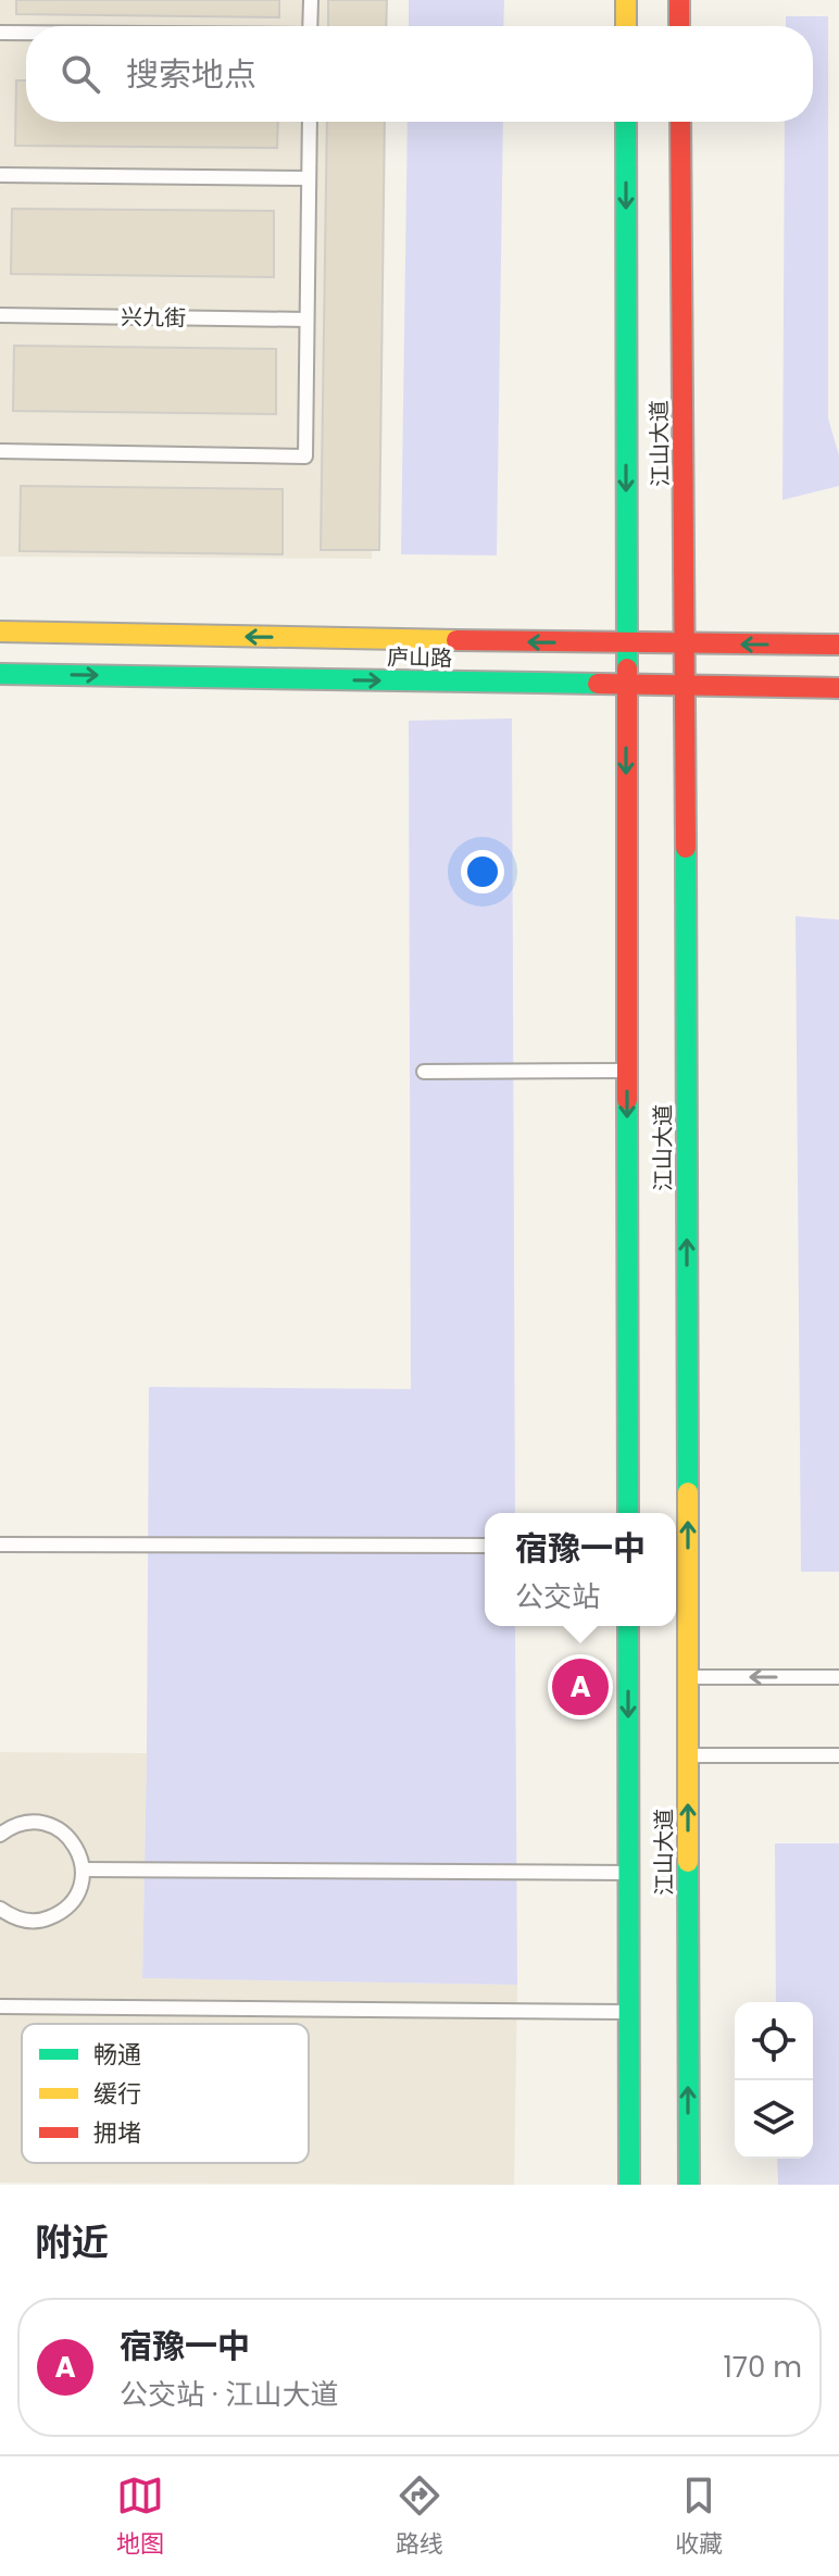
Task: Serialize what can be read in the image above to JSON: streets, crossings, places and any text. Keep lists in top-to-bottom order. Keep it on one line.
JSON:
{"streets":{"main road":["江山大道","庐山路"],"lane":["兴九街"]},"crossings":[["江山大道","庐山路"]],"legend":["畅通","缓行","拥堵"],"page":{"search":"搜索地点","popup":["宿豫一中","公交站"],"pins":"A","heading":"附近","list":[{"mark":"A","name":"宿豫一中","note":"公交站 · 江山大道","value":"170 m"}],"nav":["地图","路线","收藏"]}}
